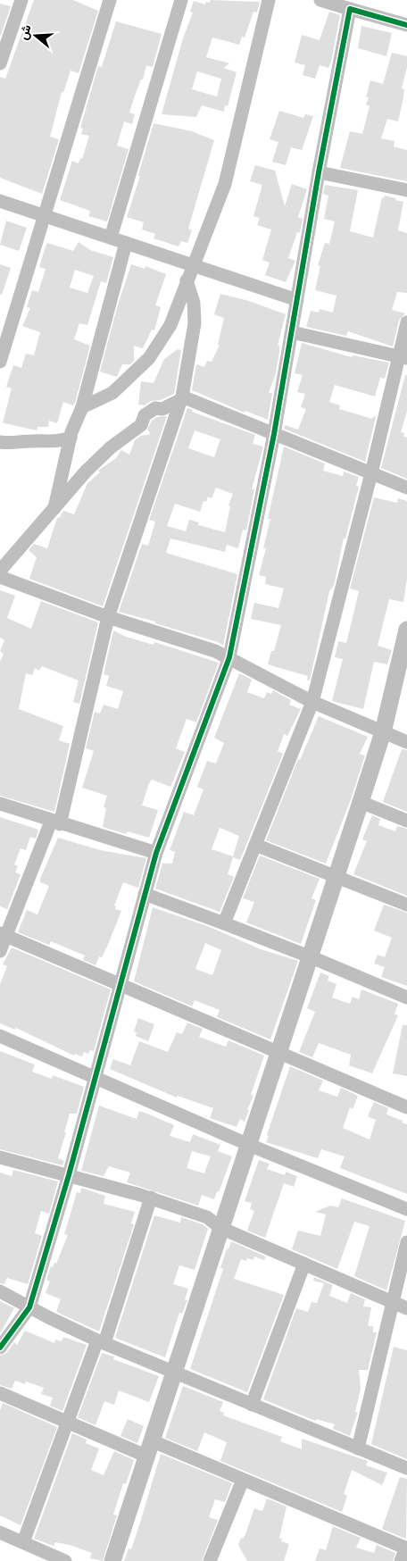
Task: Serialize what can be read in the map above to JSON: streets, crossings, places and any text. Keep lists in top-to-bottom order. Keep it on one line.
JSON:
{"north":"left"}
